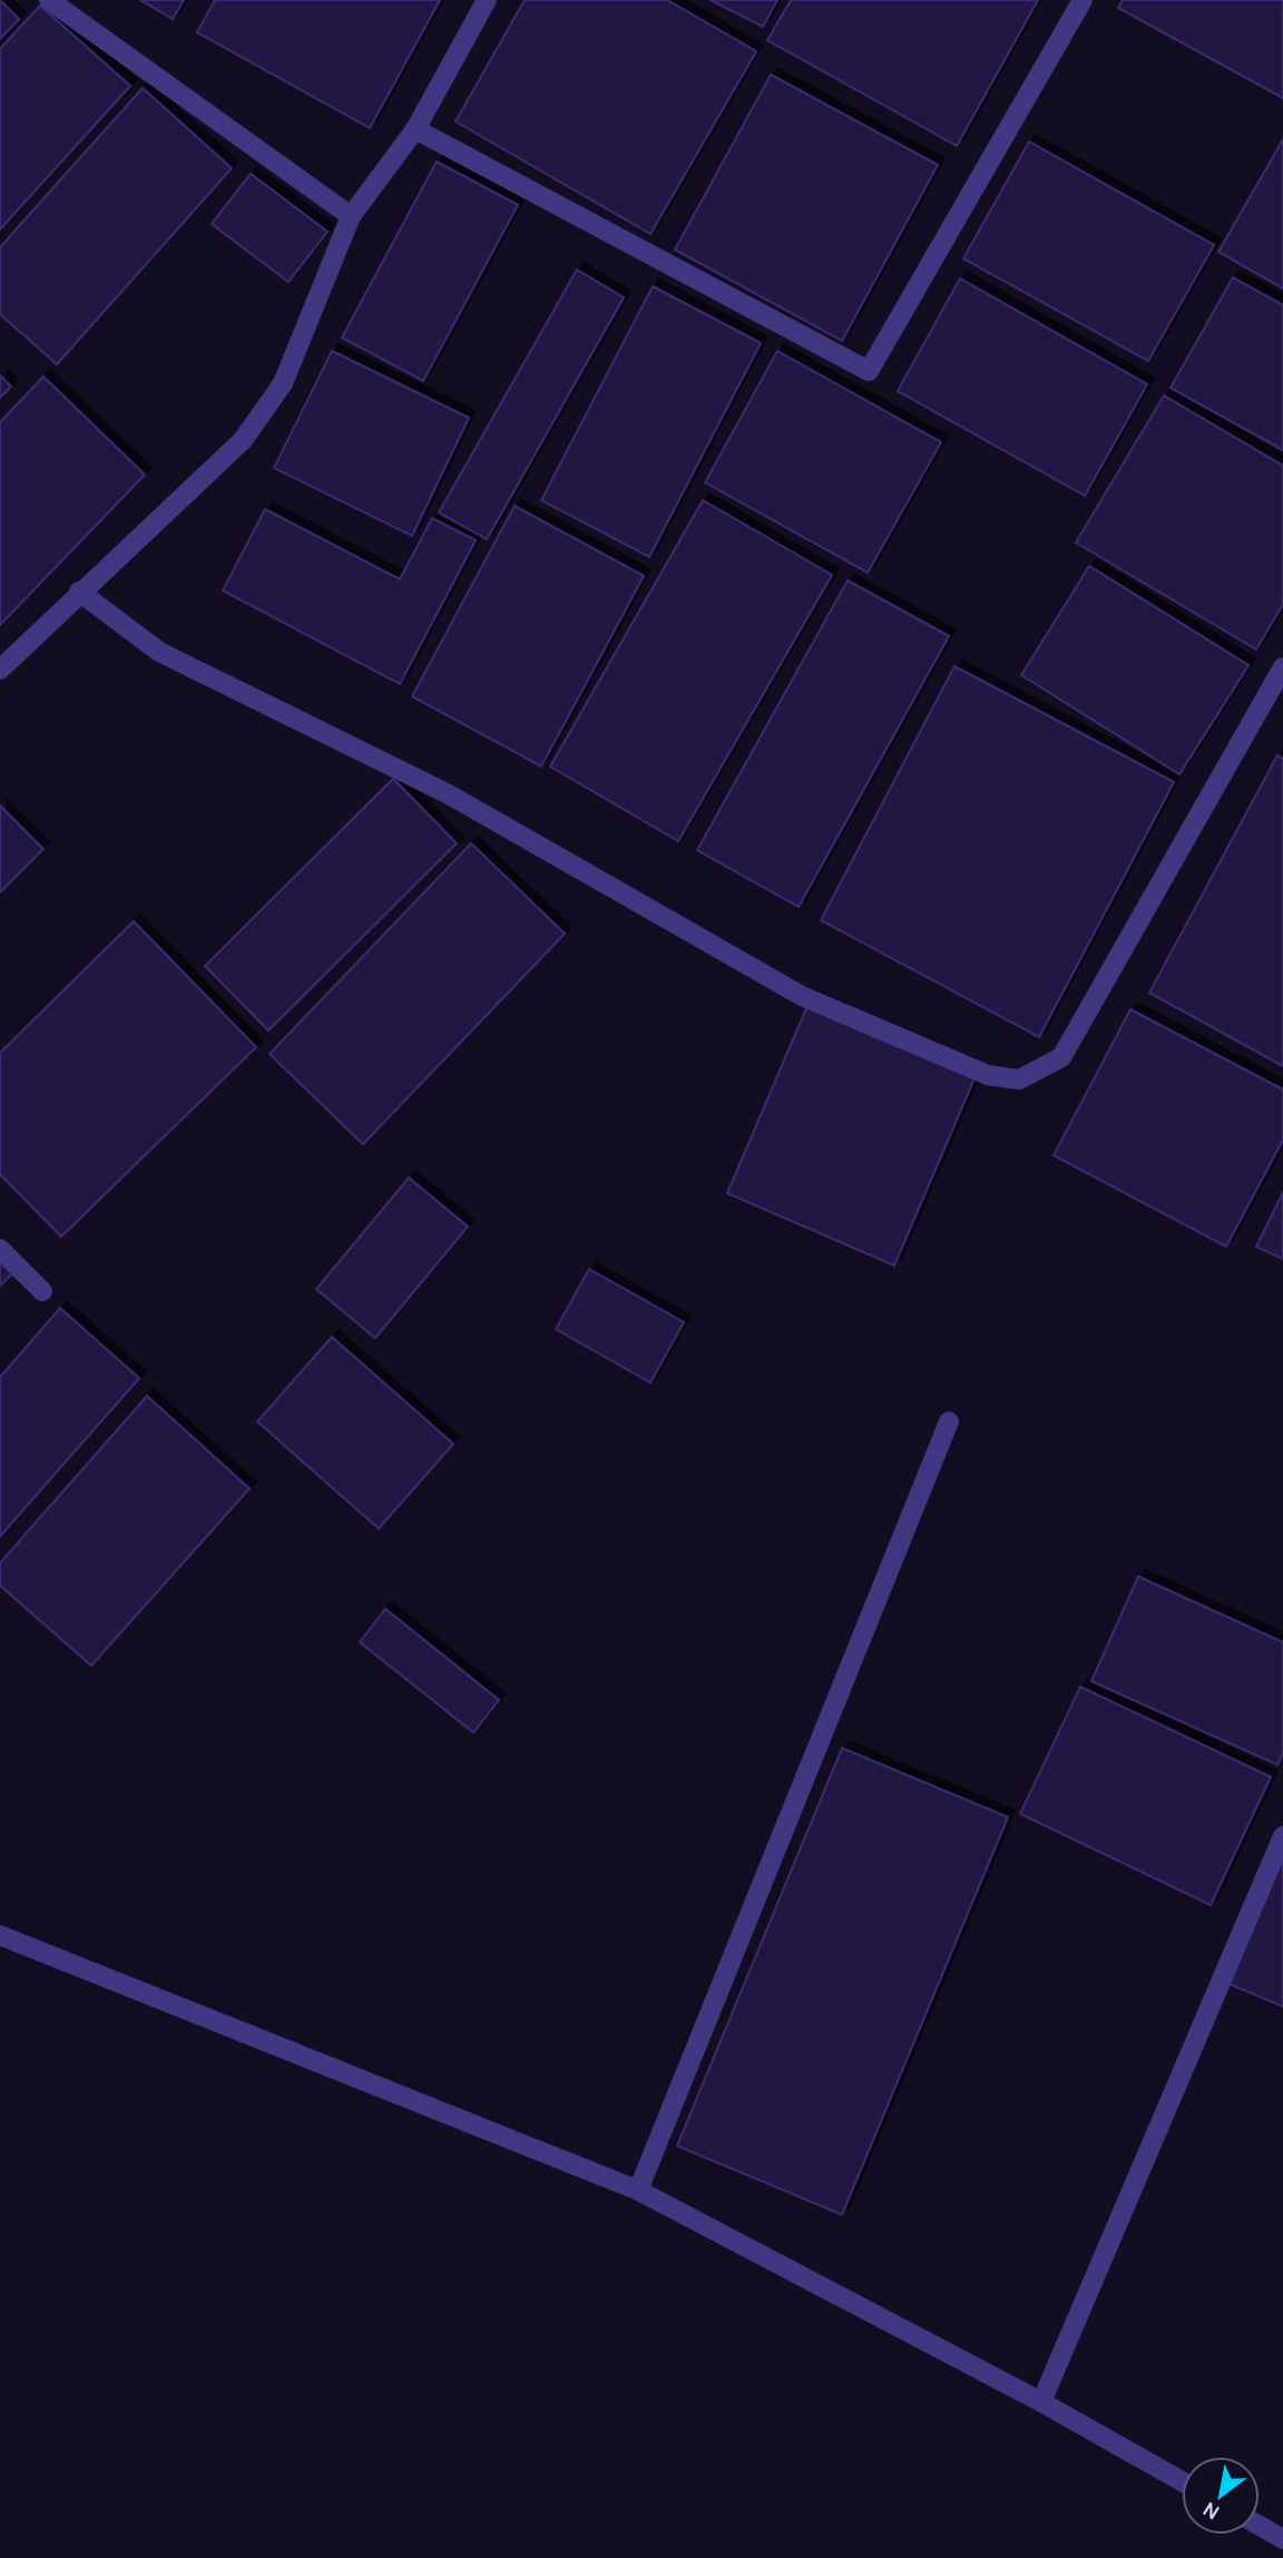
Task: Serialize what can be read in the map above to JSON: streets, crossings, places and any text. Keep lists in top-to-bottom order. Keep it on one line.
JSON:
{"north":"bottom left"}
